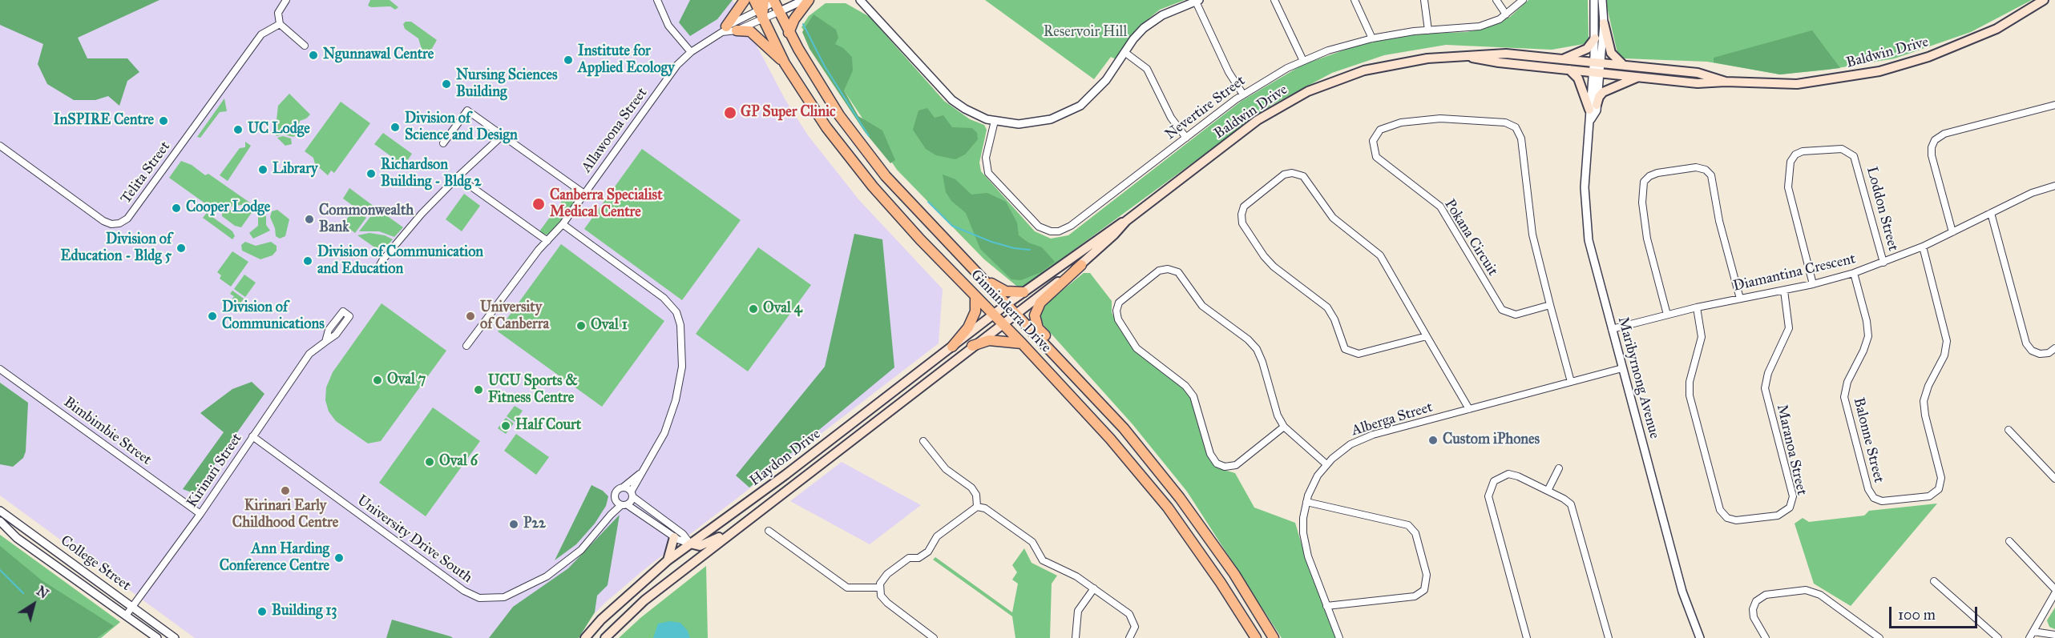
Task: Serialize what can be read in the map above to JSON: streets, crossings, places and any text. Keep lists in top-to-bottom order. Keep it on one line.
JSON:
{"streets":{"main road":["Baldwin Drive","Ginninderra Drive","Haydon Drive"],"street":["Nevertire Street","Allawoona Street","Telita Street","Loddon Street","Pokana Circuit","Diamantina Crescent","Maribyrnong Avenue","Alberga Street","Bimbimbie Street","Balonne Street","Maranoa Street","Kirinari Street","University Drive South","College Street"]},"crossings":[["Baldwin Drive","Ginninderra Drive"],["Baldwin Drive","Maribyrnong Avenue"],["Baldwin Drive","Haydon Drive"],["Allawoona Street","Ginninderra Drive"],["Allawoona Street","University Drive South"],["Loddon Street","Diamantina Crescent"],["Pokana Circuit","Alberga Street"],["Diamantina Crescent","Maribyrnong Avenue"],["Diamantina Crescent","Balonne Street"],["Diamantina Crescent","Maranoa Street"],["Ginninderra Drive","Haydon Drive"],["Maribyrnong Avenue","Alberga Street"],["Bimbimbie Street","Kirinari Street"],["Kirinari Street","University Drive South"],["Kirinari Street","College Street"]],"parks":["Reservoir Hill"],"places":["Ngunnawal Centre","Institute for Applied Ecology","Nursing Sciences Building","GP Super Clinic","InSPIRE Centre","Division of Science and Design","UC Lodge","Library","Richardson Building - Bldg 2","Canberra Specialist Medical Centre","Cooper Lodge","Commonwealth Bank","Division of Education - Bldg 5","Division of Communication and Education","Oval 4","Division of Communications","University of Canberra","Oval 1","Oval 7","UCU Sports & Fitness Centre","Half Court","Custom iPhones","Oval 6","Kirinari Early Childhood Centre","P22","Ann Harding Conference Centre","Building 13"],"scale_bar":"100 m","north":"top right"}
